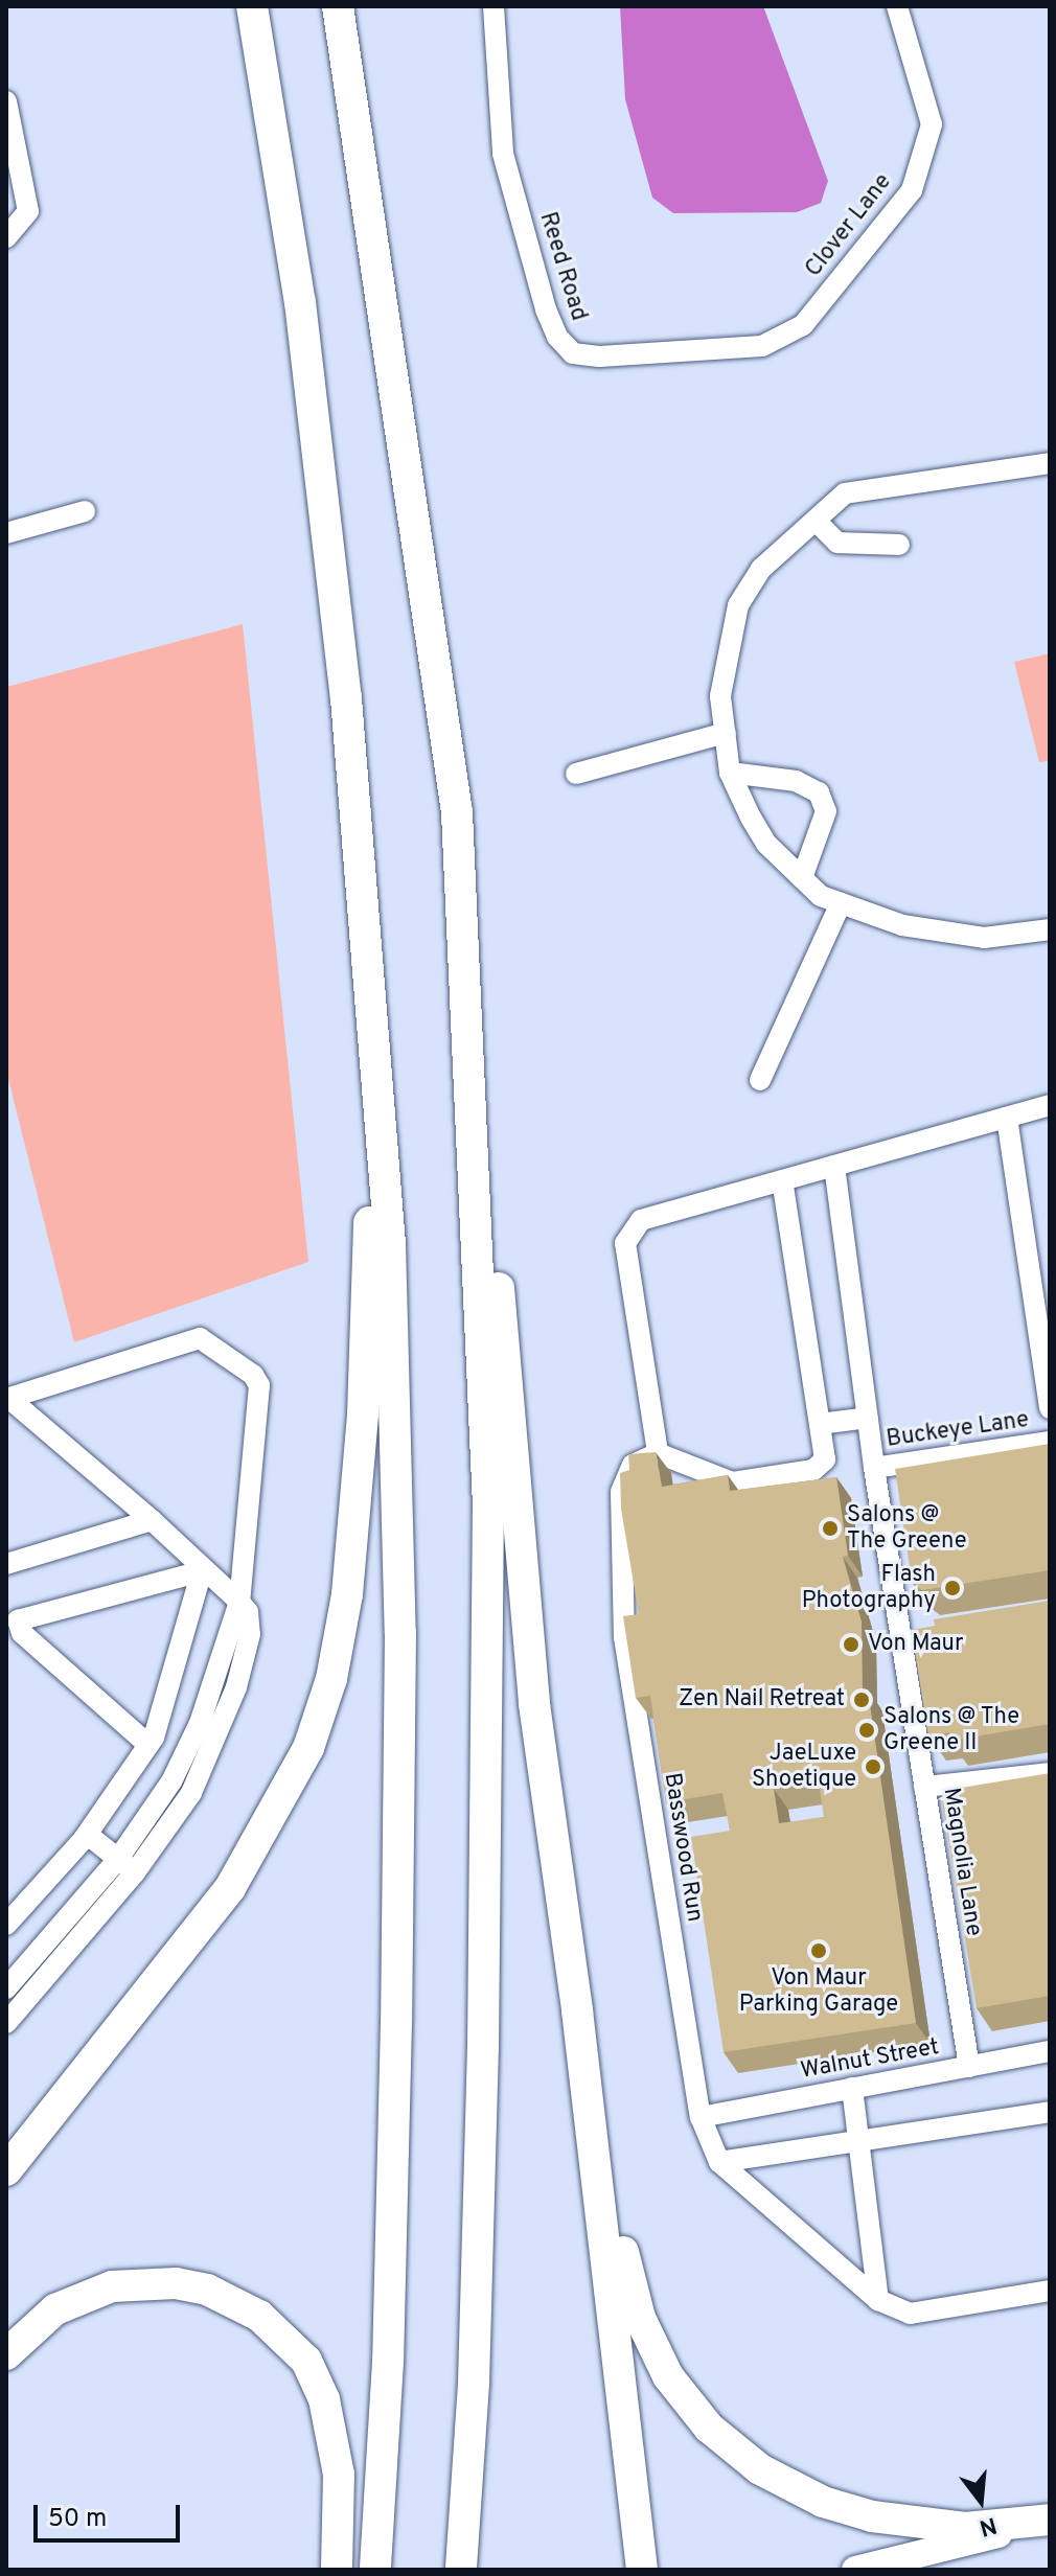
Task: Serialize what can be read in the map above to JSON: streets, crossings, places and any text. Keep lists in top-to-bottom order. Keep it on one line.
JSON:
{"streets":{"street":["Clover Lane","Reed Road","Buckeye Lane","Basswood Run","Magnolia Lane","Walnut Street"]},"crossings":[["Clover Lane","Reed Road"],["Buckeye Lane","Magnolia Lane"],["Basswood Run","Walnut Street"],["Magnolia Lane","Walnut Street"]],"places":["Salons @ The Greene","Flash Photography","Von Maur","Zen Nail Retreat","Salons @ The Greene II","JaeLuxe Shoetique","Von Maur Parking Garage"],"scale_bar":"50 m","north":"bottom"}
